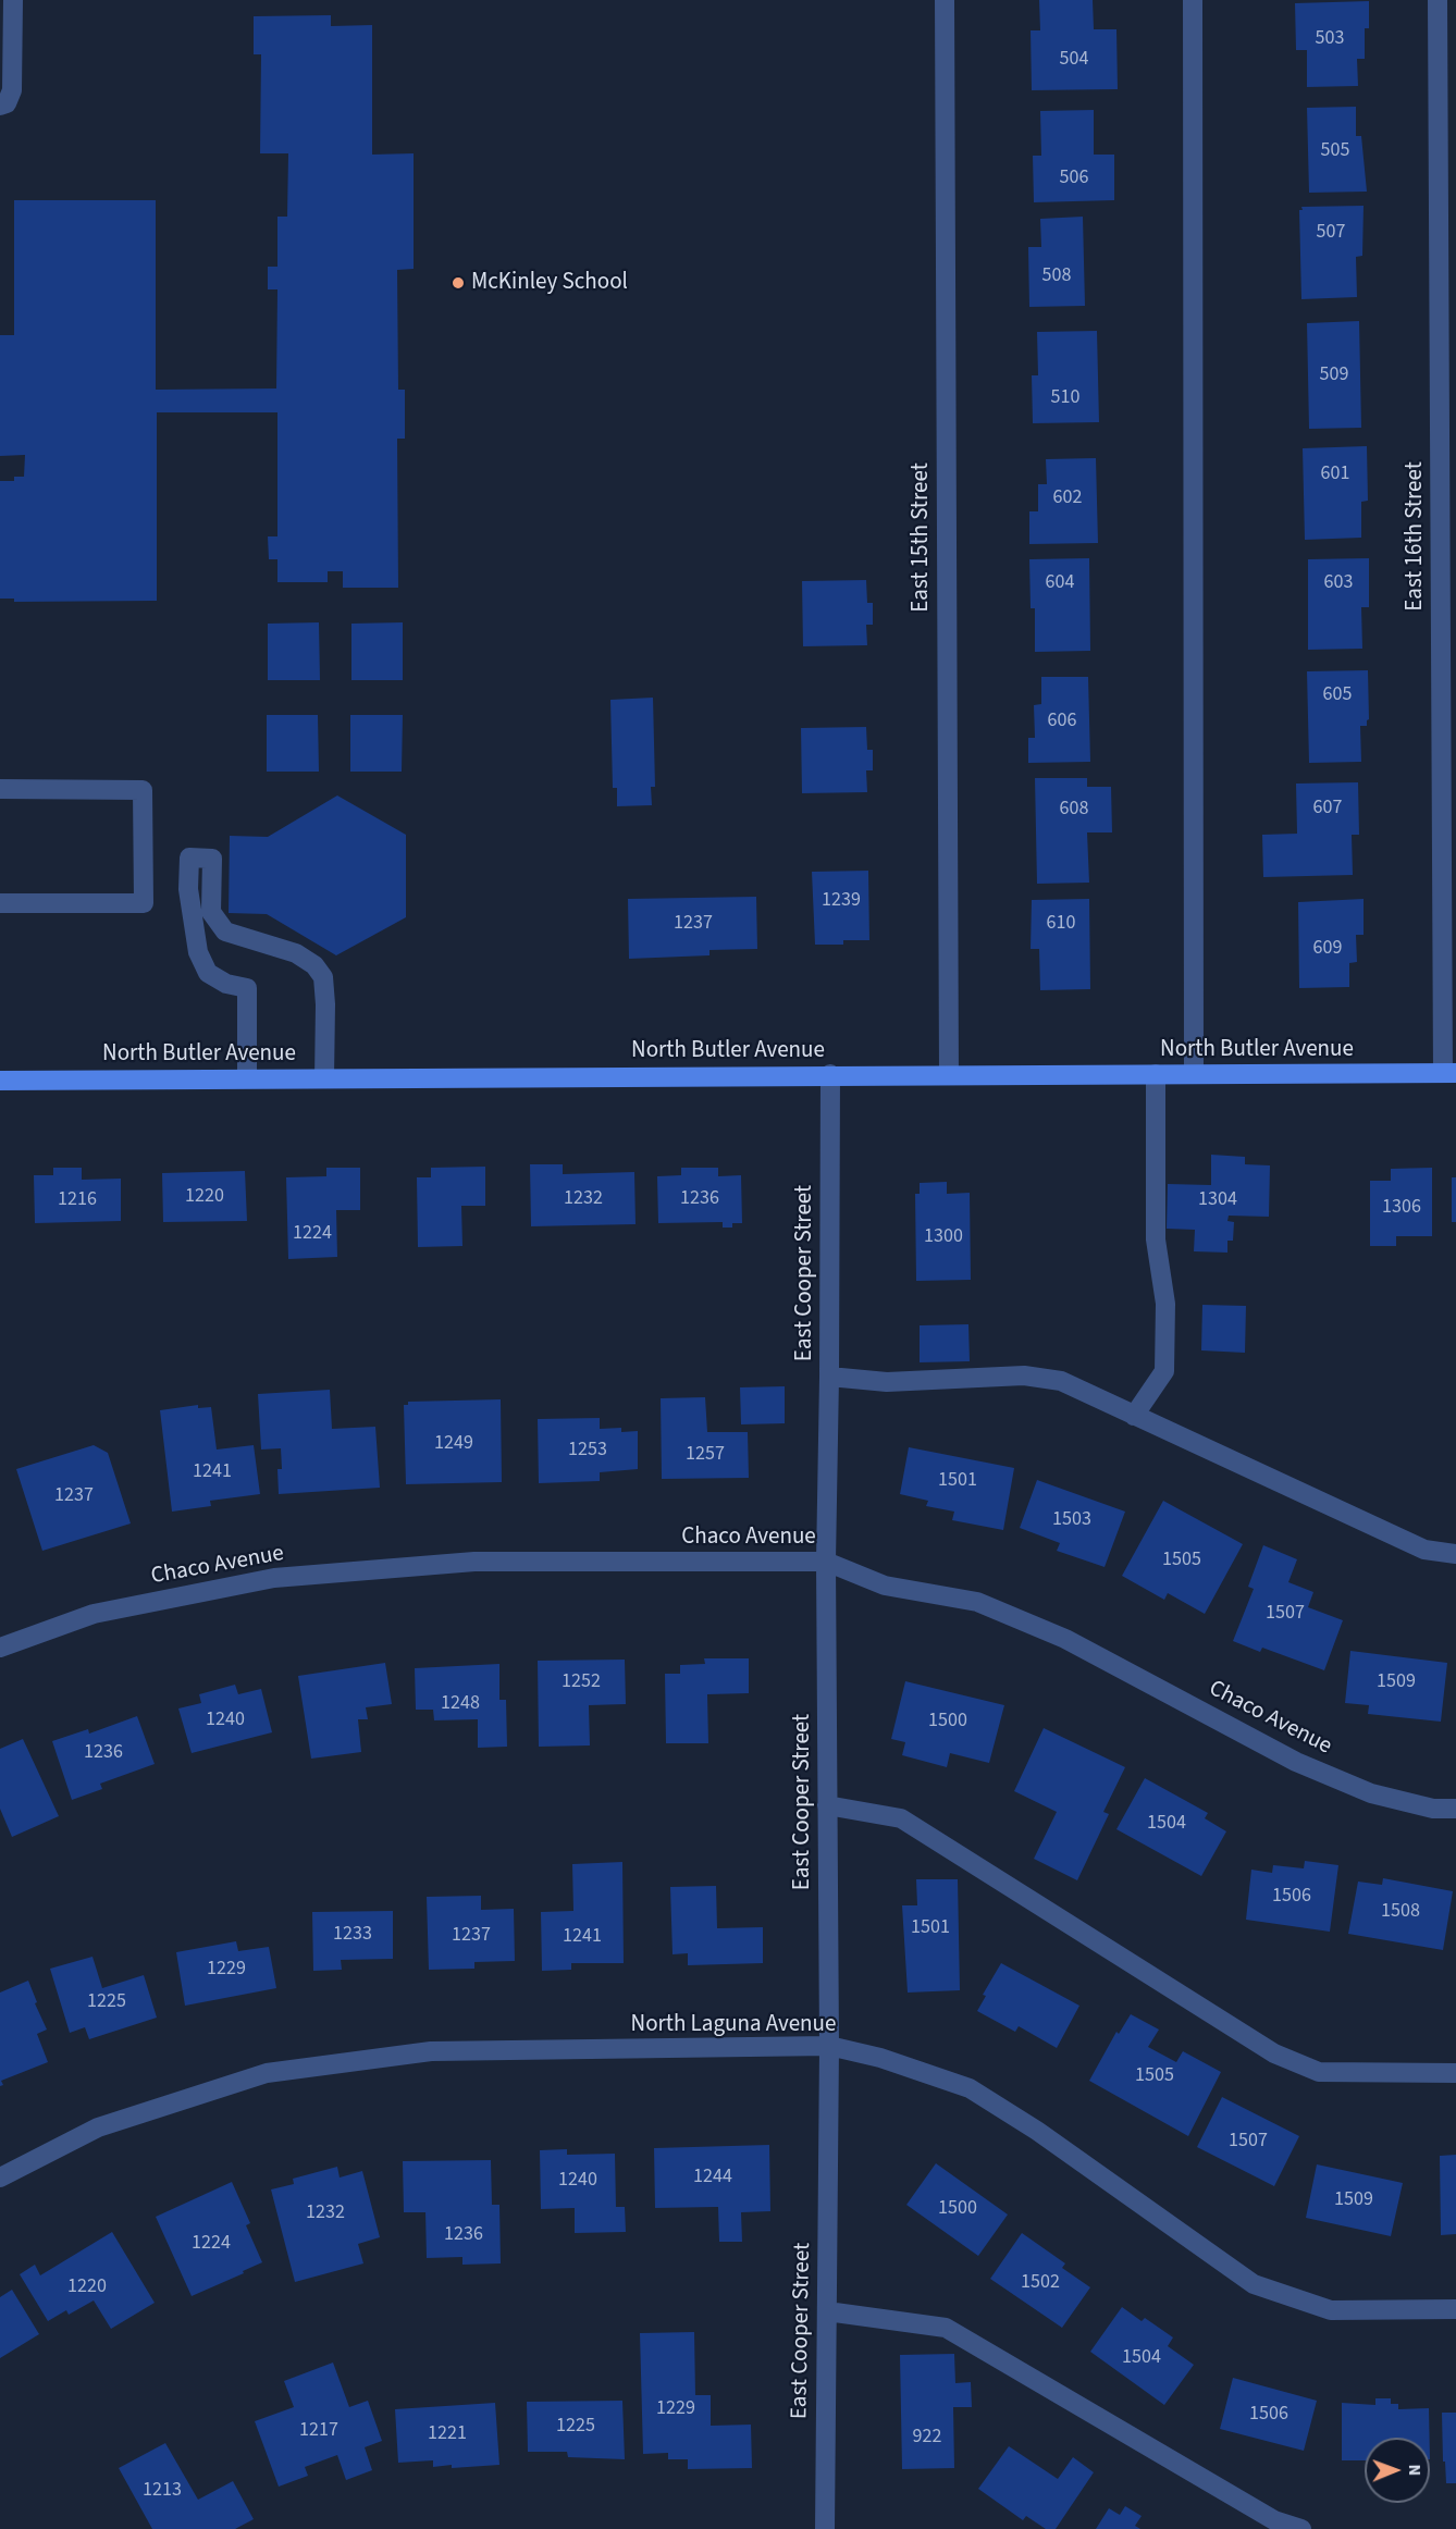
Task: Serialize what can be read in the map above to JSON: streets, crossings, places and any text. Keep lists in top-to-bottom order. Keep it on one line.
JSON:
{"streets":{"main road":["North Butler Avenue"],"street":["East 16th Street","East 15th Street","East Cooper Street","Chaco Avenue","North Laguna Avenue"]},"crossings":[["East 16th Street","North Butler Avenue"],["East 15th Street","North Butler Avenue"],["North Butler Avenue","East Cooper Street"],["East Cooper Street","Chaco Avenue"],["East Cooper Street","North Laguna Avenue"]],"places":["McKinley School"],"house_numbers":["503","504","505","506","507","508","509","510","601","602","604","603","605","606","607","608","1239","1237","610","609","1220","1232","1236","1216","1304","1306","1224","1300","1249","1253","1257","1241","1501","1237","1503","1505","1507","1252","1509","1248","1240","1500","1236","1504","1506","1508","1501","1233","1237","1241","1229","1225","1505","1507","1244","1240","1509","1500","1232","1236","1224","1502","1220","1504","1229","1506","1225","1217","1221","922","1213"],"north":"right"}
